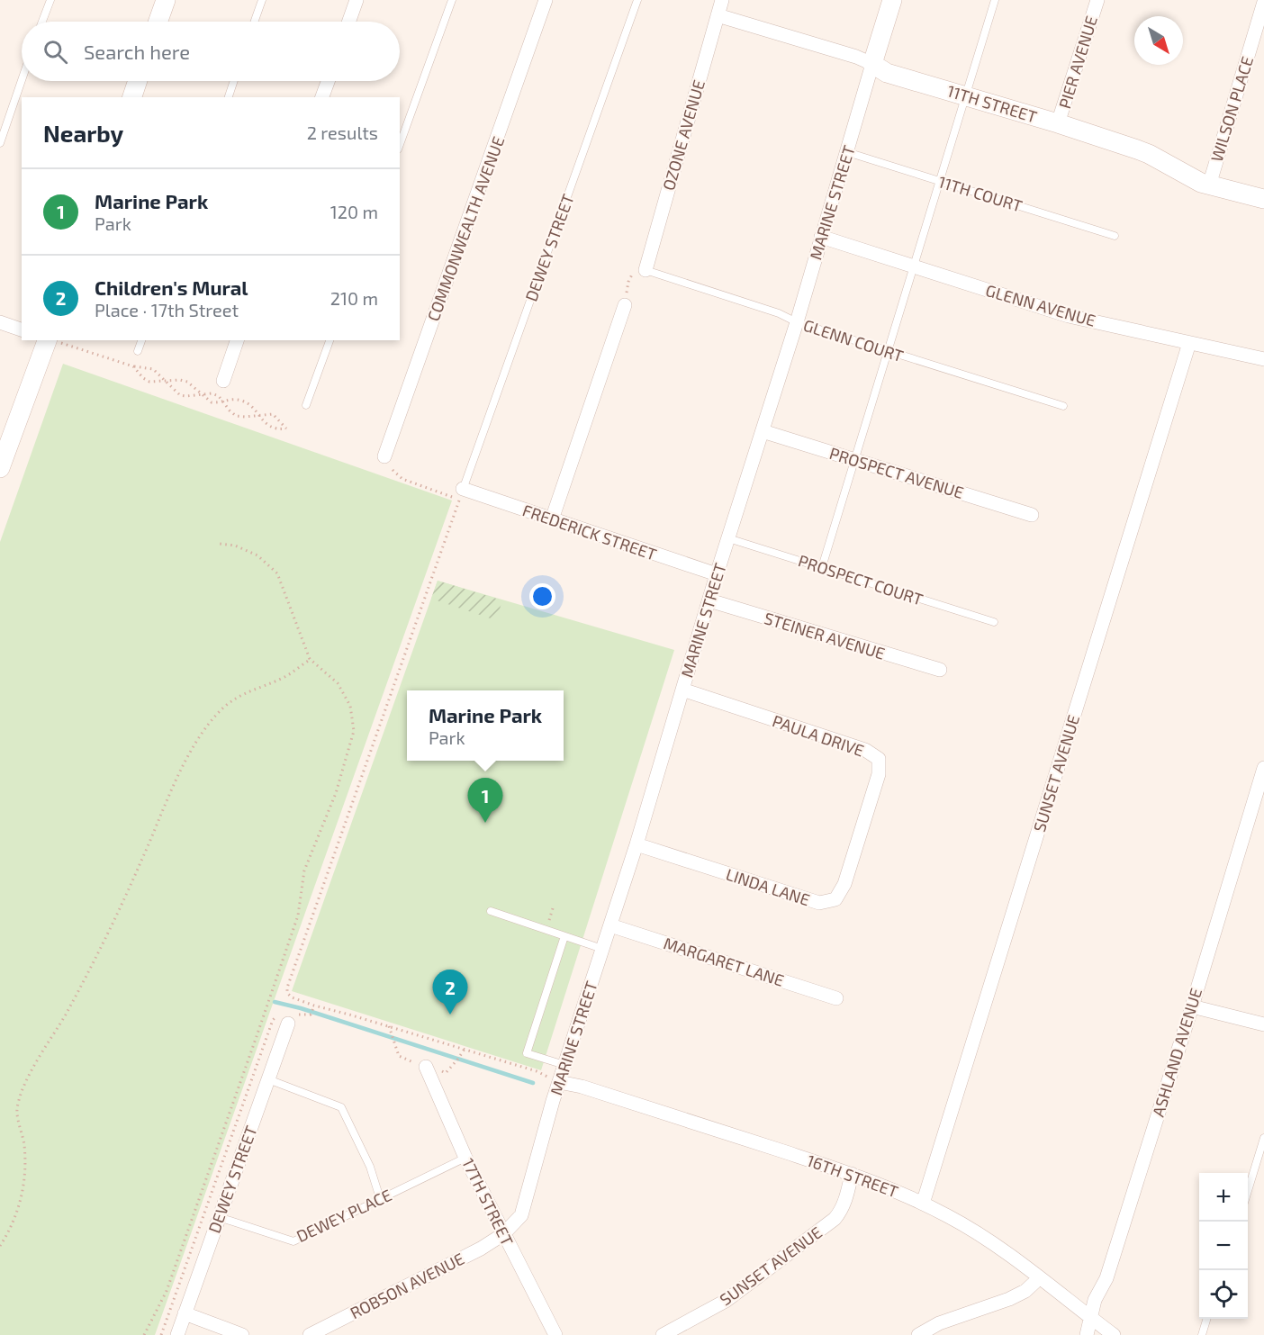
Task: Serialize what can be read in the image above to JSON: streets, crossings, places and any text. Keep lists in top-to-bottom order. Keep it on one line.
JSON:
{"streets":{"street":["PIER AVENUE","11TH STREET","WILSON PLACE","OZONE AVENUE","MARINE STREET","COMMONWEALTH AVENUE","DEWEY STREET","GLENN AVENUE","PROSPECT AVENUE","FREDERICK STREET","STEINER AVENUE","PAULA DRIVE","SUNSET AVENUE","LINDA LANE","MARGARET LANE","ASHLAND AVENUE","16TH STREET","17TH STREET","ROBSON AVENUE"],"lane":["11TH COURT","GLENN COURT","PROSPECT COURT","DEWEY PLACE"]},"crossings":[["PIER AVENUE","11TH STREET"],["11TH STREET","WILSON PLACE"],["11TH STREET","OZONE AVENUE"],["11TH STREET","MARINE STREET"],["OZONE AVENUE","GLENN COURT"],["11TH COURT","MARINE STREET"],["MARINE STREET","GLENN AVENUE"],["MARINE STREET","GLENN COURT"],["MARINE STREET","PROSPECT AVENUE"],["MARINE STREET","FREDERICK STREET"],["MARINE STREET","PROSPECT COURT"],["MARINE STREET","STEINER AVENUE"],["MARINE STREET","PAULA DRIVE"],["MARINE STREET","LINDA LANE"],["MARINE STREET","MARGARET LANE"],["MARINE STREET","16TH STREET"],["MARINE STREET","17TH STREET"],["MARINE STREET","ROBSON AVENUE"],["DEWEY STREET","FREDERICK STREET"],["DEWEY STREET","DEWEY PLACE"],["GLENN AVENUE","SUNSET AVENUE"],["PAULA DRIVE","LINDA LANE"],["SUNSET AVENUE","16TH STREET"],["ASHLAND AVENUE","16TH STREET"],["17TH STREET","DEWEY PLACE"],["17TH STREET","ROBSON AVENUE"]],"north":"bottom right","page":{"search":"Search here","heading":["Nearby","2 results"],"list":[{"mark":"1","name":"Marine Park","note":"Park","value":"120 m"},{"mark":"2","name":"Children's Mural","note":"Place · 17th Street","value":"210 m"}],"popup":["Marine Park","Park"],"pins":["1","2"],"map_buttons":["+","−"]}}
